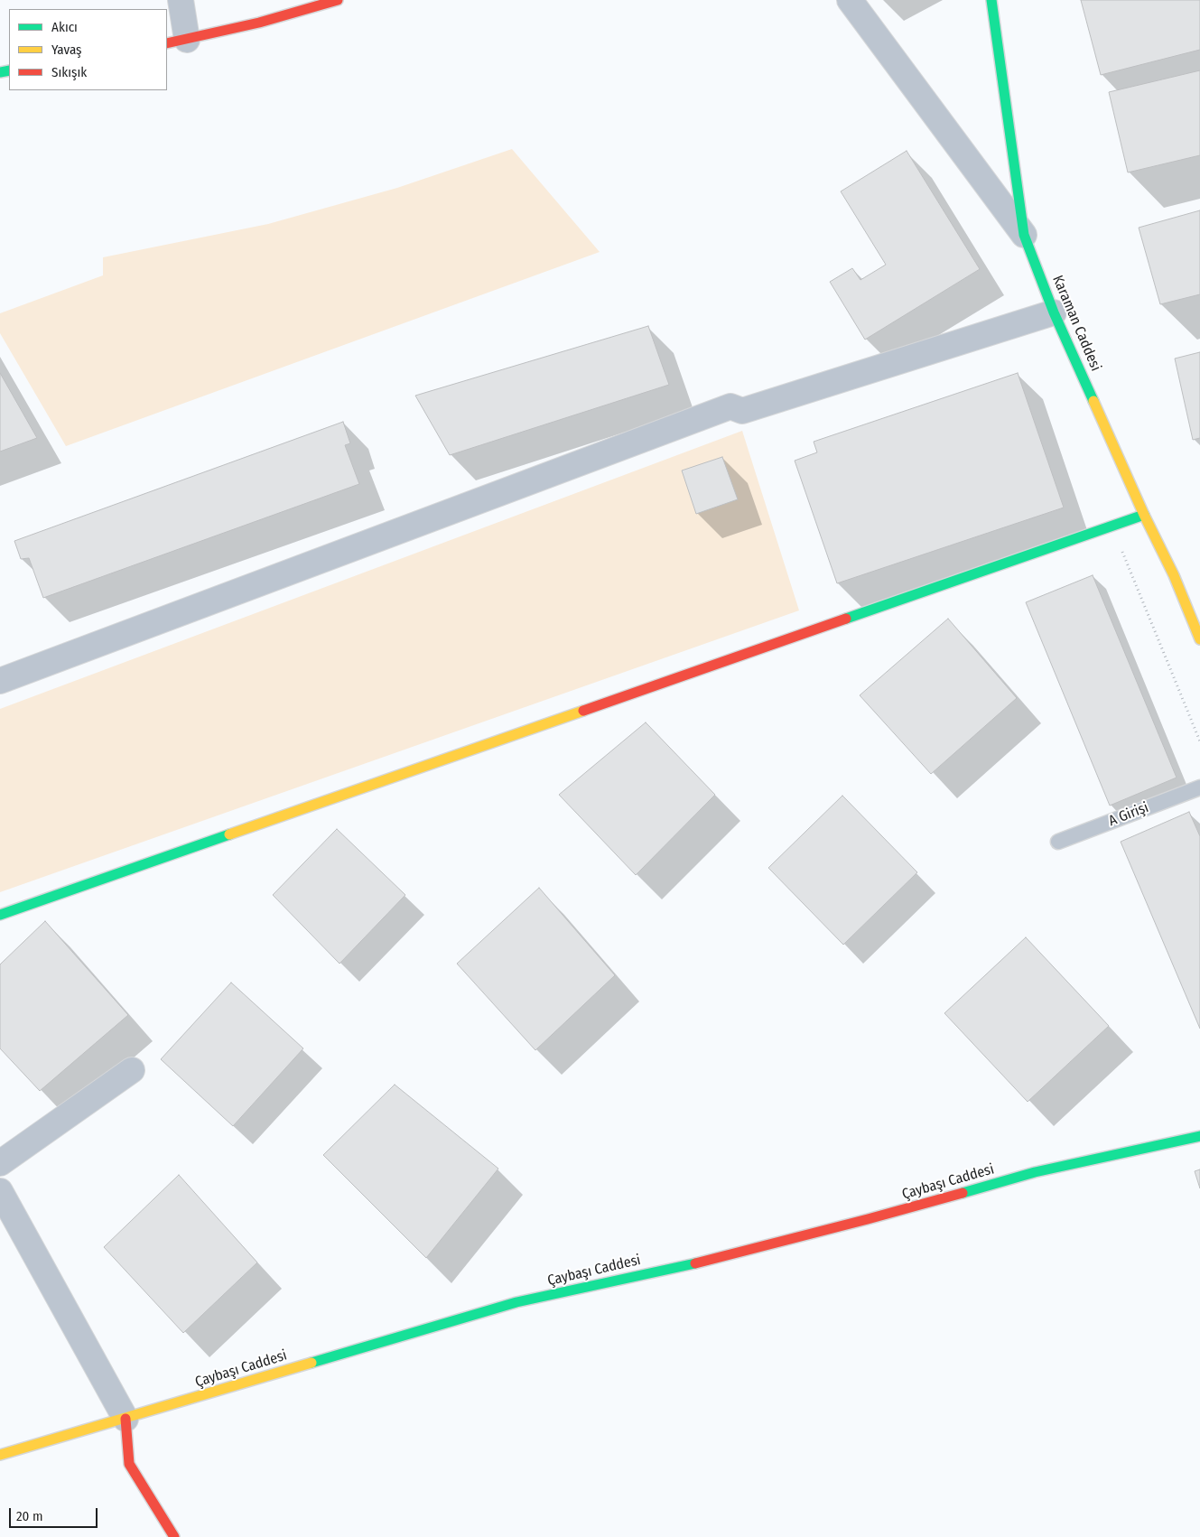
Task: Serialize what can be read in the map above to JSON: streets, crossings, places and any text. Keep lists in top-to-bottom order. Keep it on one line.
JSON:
{"streets":{"street":["Karaman Caddesi","Çaybaşı Caddesi"],"lane":["A Girişi"]},"legend":["Akıcı","Yavaş","Sıkışık"],"scale_bar":"20 m"}
